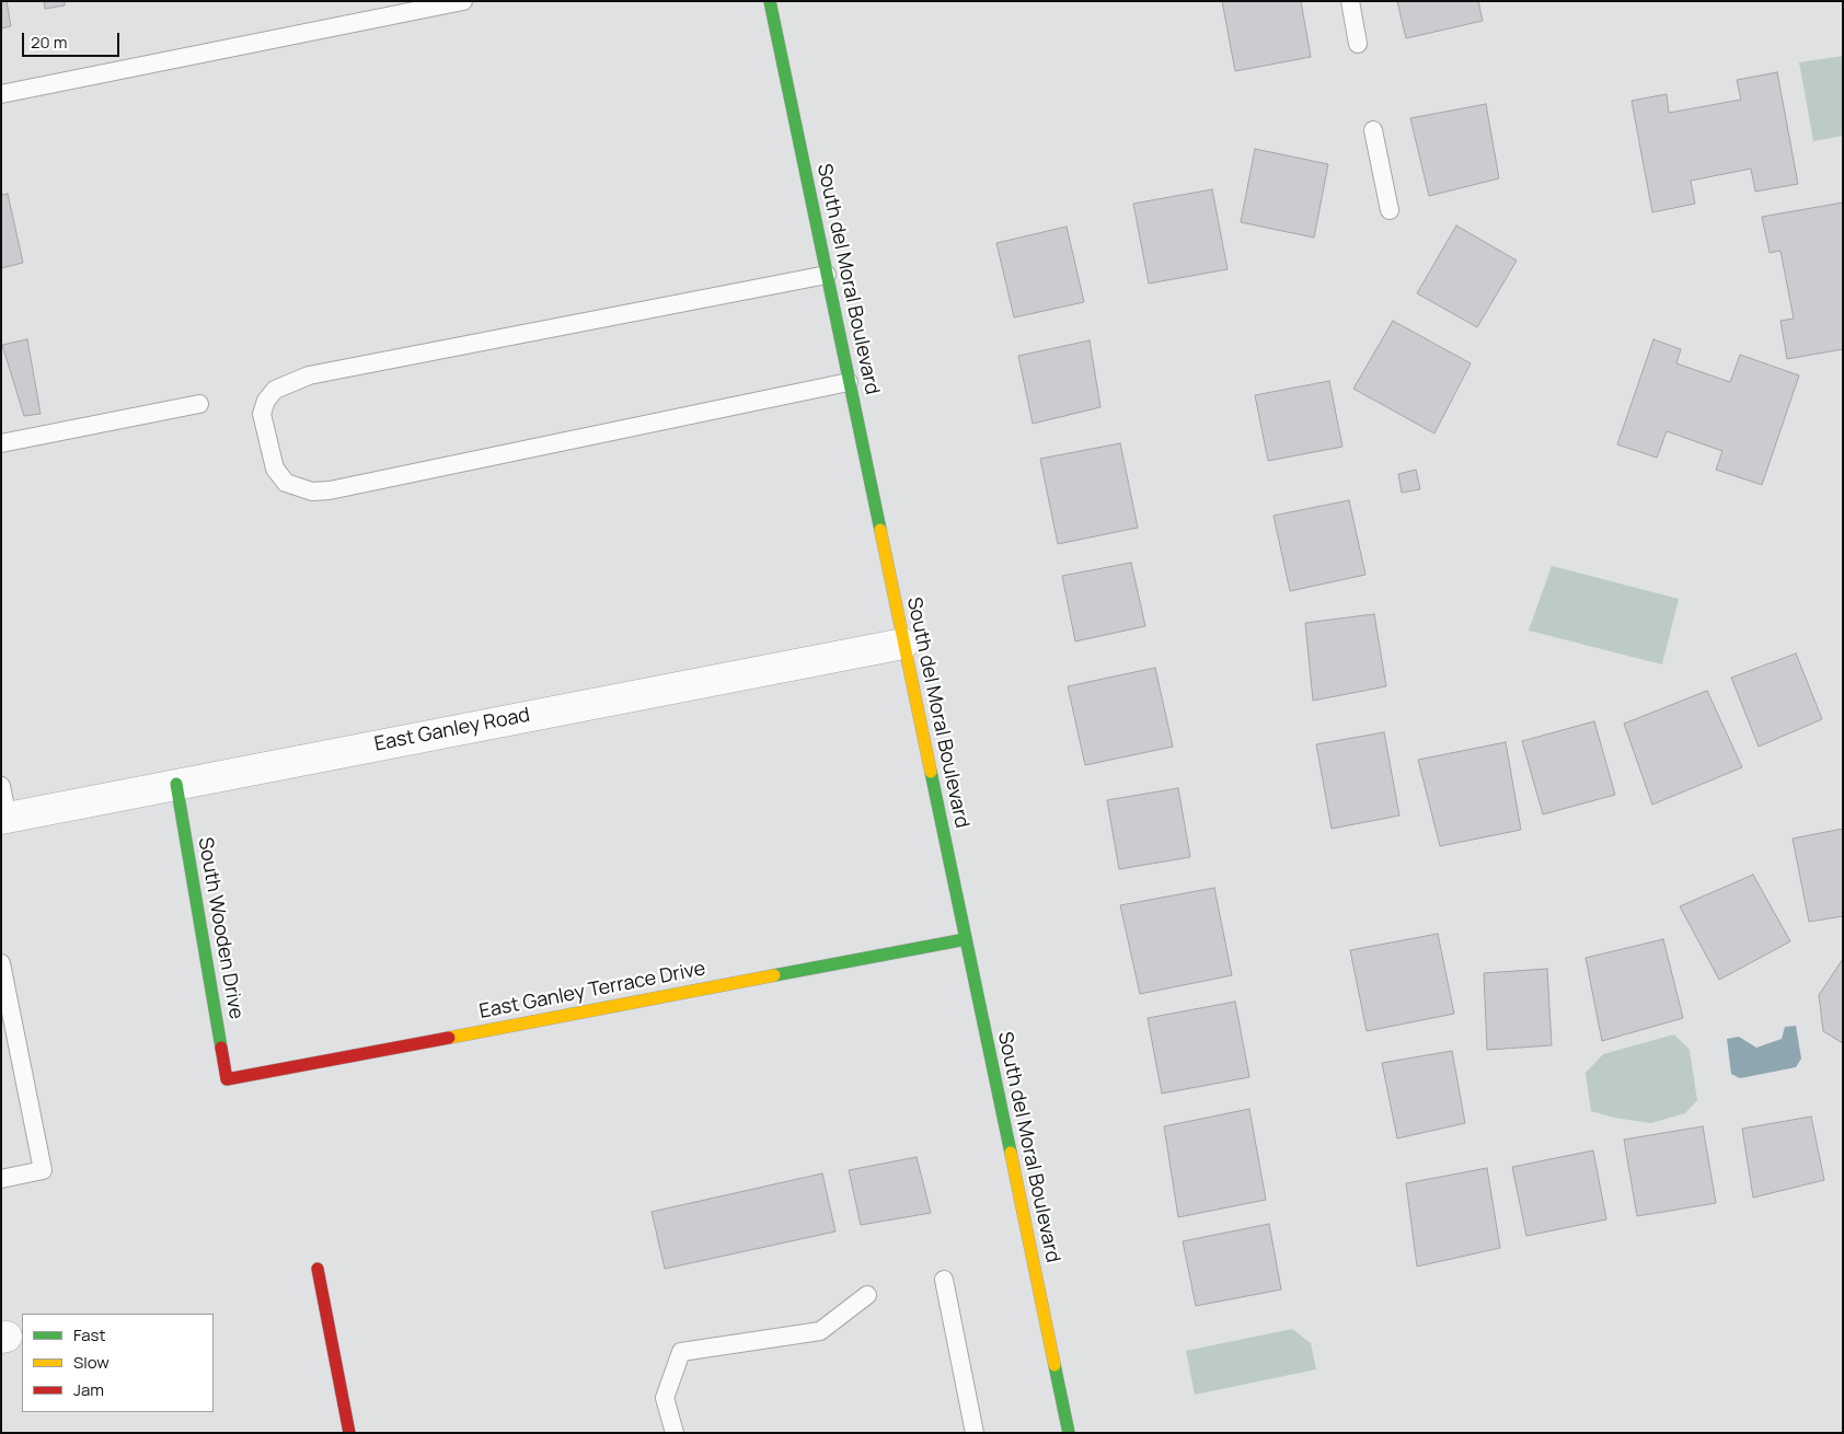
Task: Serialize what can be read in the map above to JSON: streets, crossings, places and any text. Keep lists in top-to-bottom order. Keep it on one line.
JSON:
{"streets":{"street":["South del Moral Boulevard","East Ganley Road","South Wooden Drive","East Ganley Terrace Drive"]},"crossings":[["South del Moral Boulevard","East Ganley Road"],["South del Moral Boulevard","East Ganley Terrace Drive"],["East Ganley Road","South Wooden Drive"],["South Wooden Drive","East Ganley Terrace Drive"]],"legend":["Fast","Slow","Jam"],"scale_bar":"20 m"}
